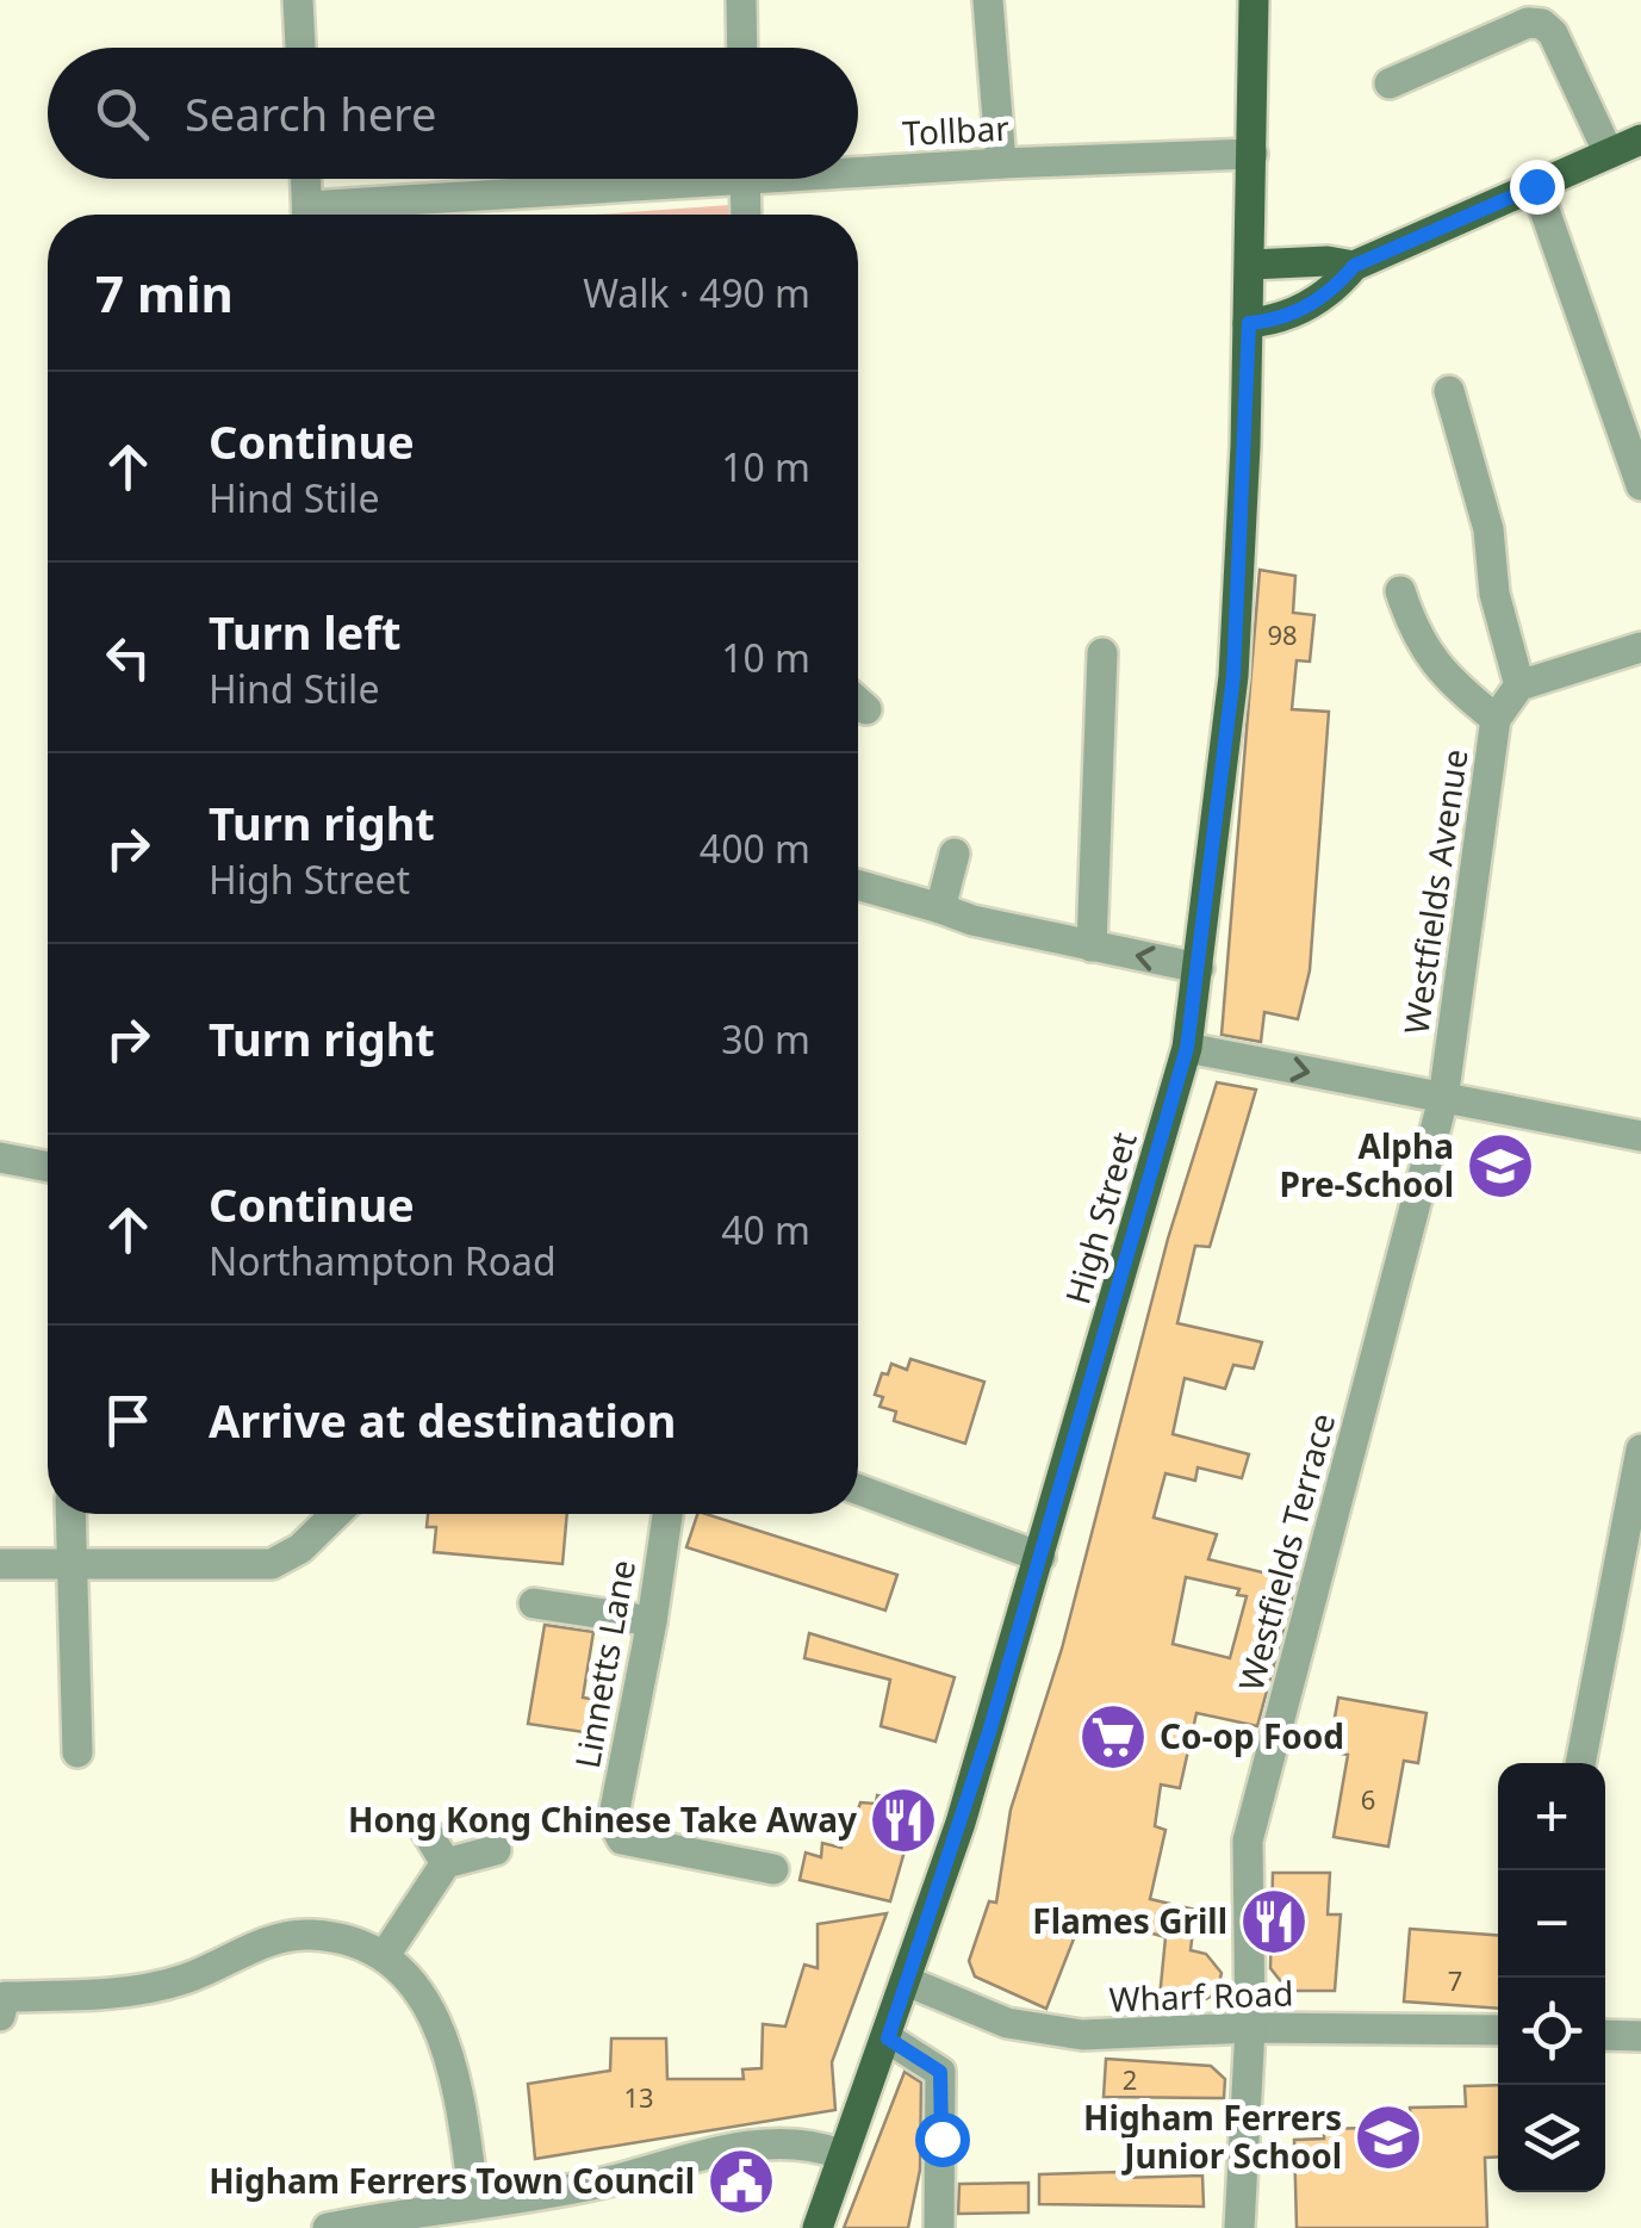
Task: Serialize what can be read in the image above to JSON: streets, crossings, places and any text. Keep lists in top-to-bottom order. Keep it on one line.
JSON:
{"streets":{"main road":["High Street"],"street":["Tollbar","Westfields Avenue","Westfields Terrace","Linnetts Lane","Wharf Road"]},"crossings":[["Tollbar","High Street"],["Westfields Avenue","Westfields Terrace"],["High Street","Wharf Road"],["Westfields Terrace","Wharf Road"]],"places":{"school or university":["Alpha Pre-School","Higham Ferrers Junior School"],"supermarket":["Co-op Food"],"restaurant":["Hong Kong Chinese Take Away","Flames Grill"],"public building":["Higham Ferrers Town Council"]},"house_numbers":["98","6","7","2","13"],"page":{"search":"Search here","heading":["7 min","Walk · 490 m"],"list":[["Continue","Hind Stile","10 m"],["Turn left","Hind Stile","10 m"],["Turn right","High Street","400 m"],["Turn right","30 m"],["Continue","Northampton Road","40 m"],"Arrive at destination"],"map_buttons":["+","−"]}}
